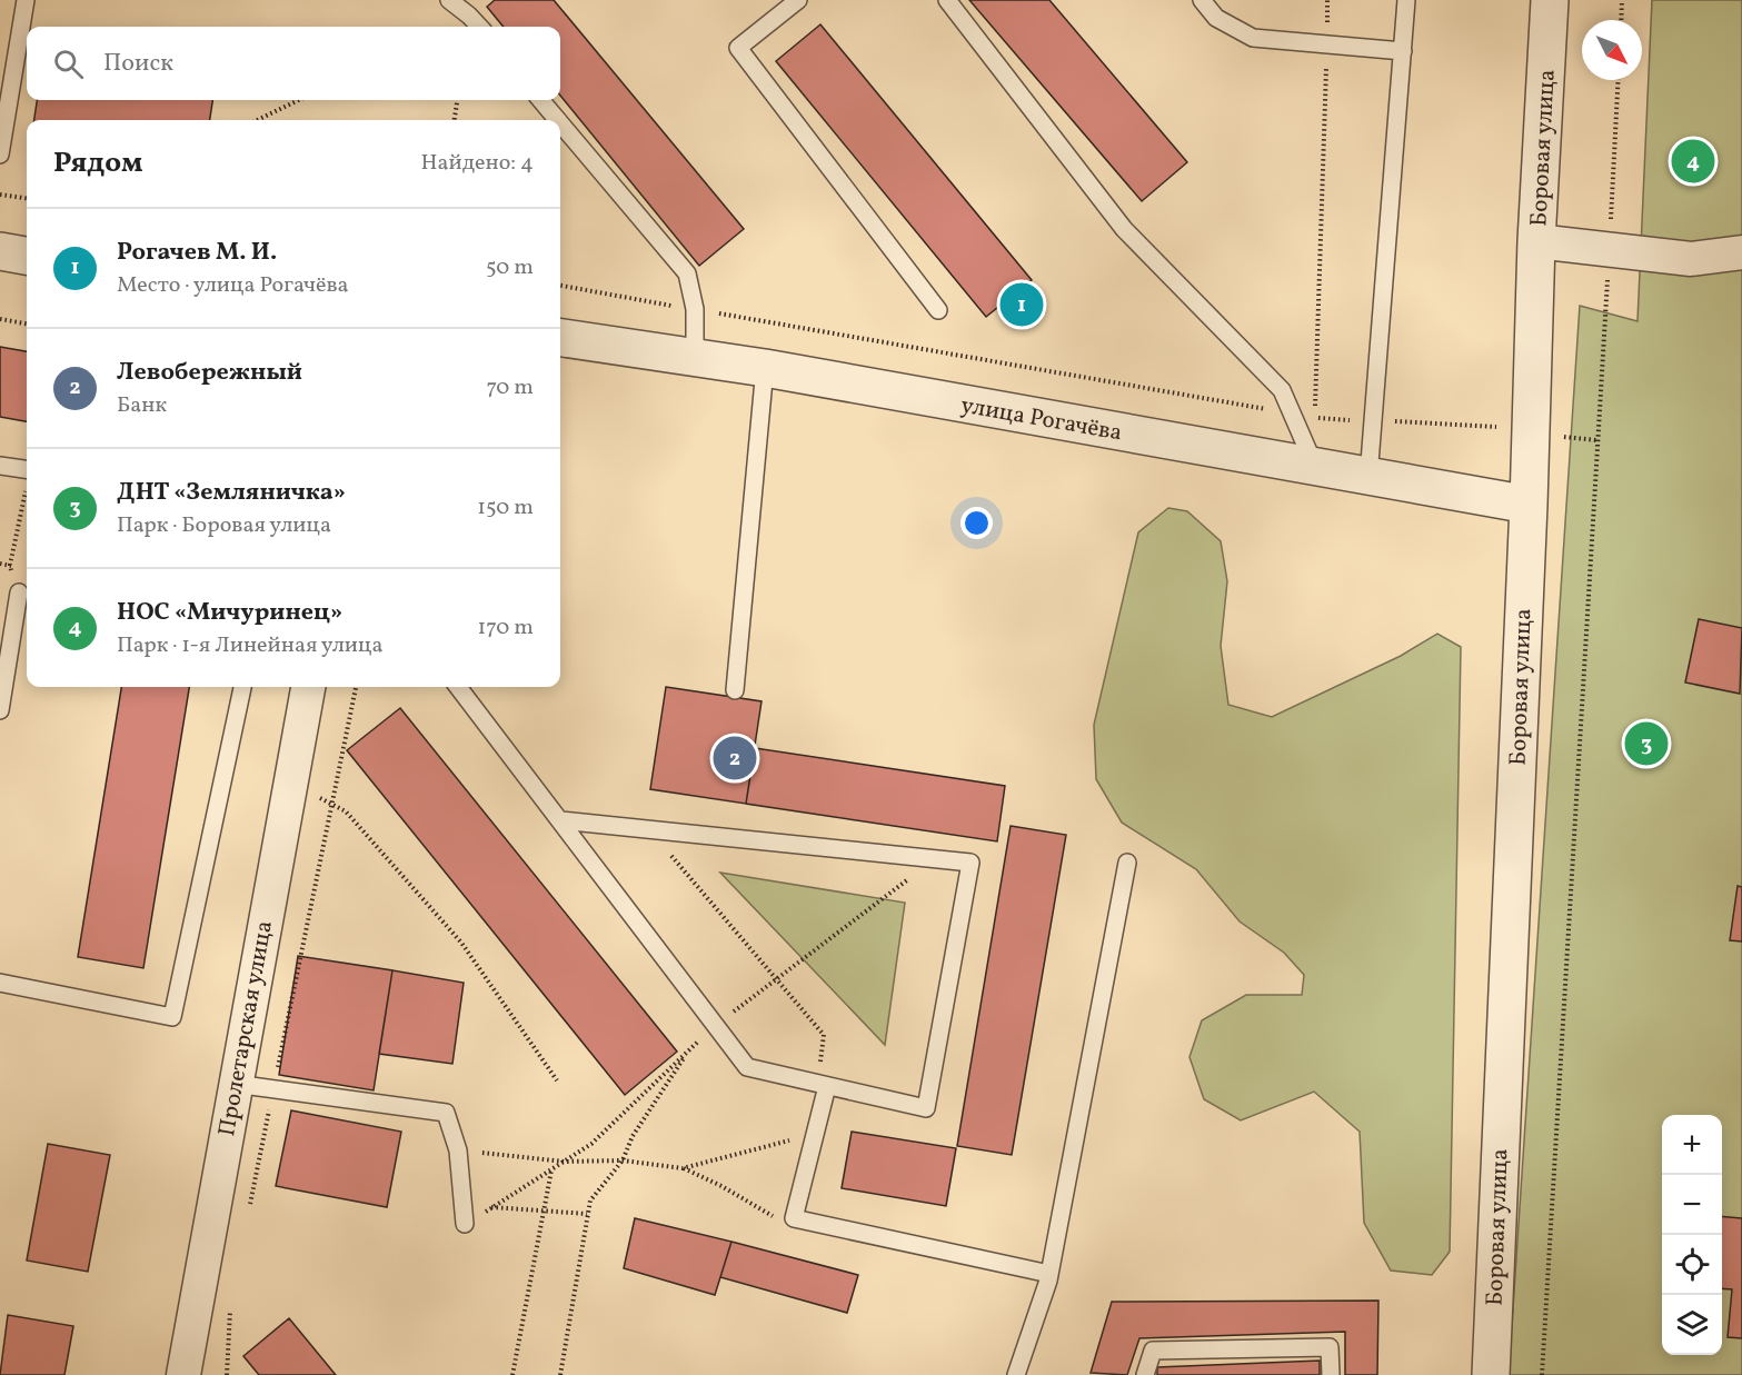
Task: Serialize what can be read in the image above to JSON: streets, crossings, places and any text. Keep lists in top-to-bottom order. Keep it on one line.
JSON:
{"streets":{"street":["Боровая улица","улица Рогачёва","Пролетарская улица"]},"crossings":[["Боровая улица","улица Рогачёва"]],"north":"bottom right","page":{"search":"Поиск","heading":["Рядом","Найдено: 4"],"pins":["4","1","3","2"],"list":[{"mark":"1","name":"Рогачев М. И.","note":"Место · улица Рогачёва","value":"50 m"},{"mark":"2","name":"Левобережный","note":"Банк","value":"70 m"},{"mark":"3","name":"ДНТ «Земляничка»","note":"Парк · Боровая улица","value":"150 m"},{"mark":"4","name":"НОС «Мичуринец»","note":"Парк · 1-я Линейная улица","value":"170 m"}],"map_buttons":["+","−"]}}
